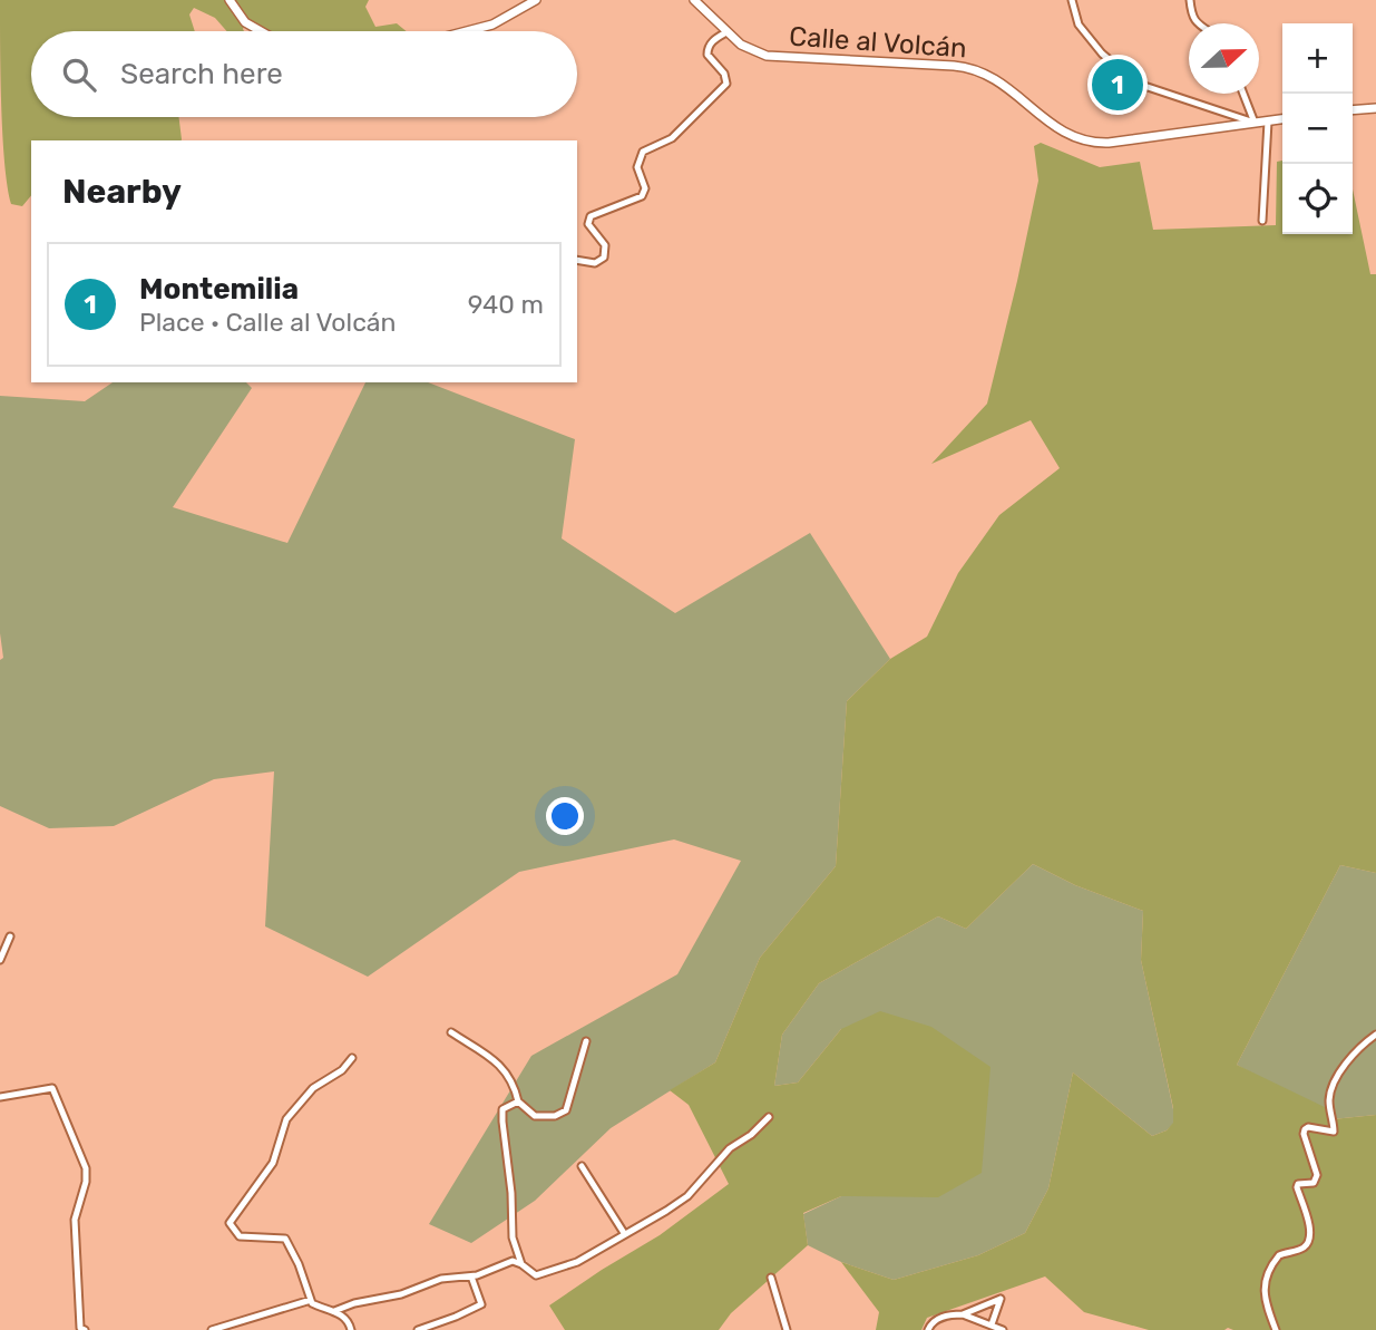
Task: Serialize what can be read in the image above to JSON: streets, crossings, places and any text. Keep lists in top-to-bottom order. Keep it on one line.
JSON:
{"streets":{"street":["Calle al Volcán"]},"north":"right","page":{"map_buttons":["+","−"],"search":"Search here","pins":"1","heading":"Nearby","list":[{"mark":"1","name":"Montemilia","note":"Place · Calle al Volcán","value":"940 m"}]}}
